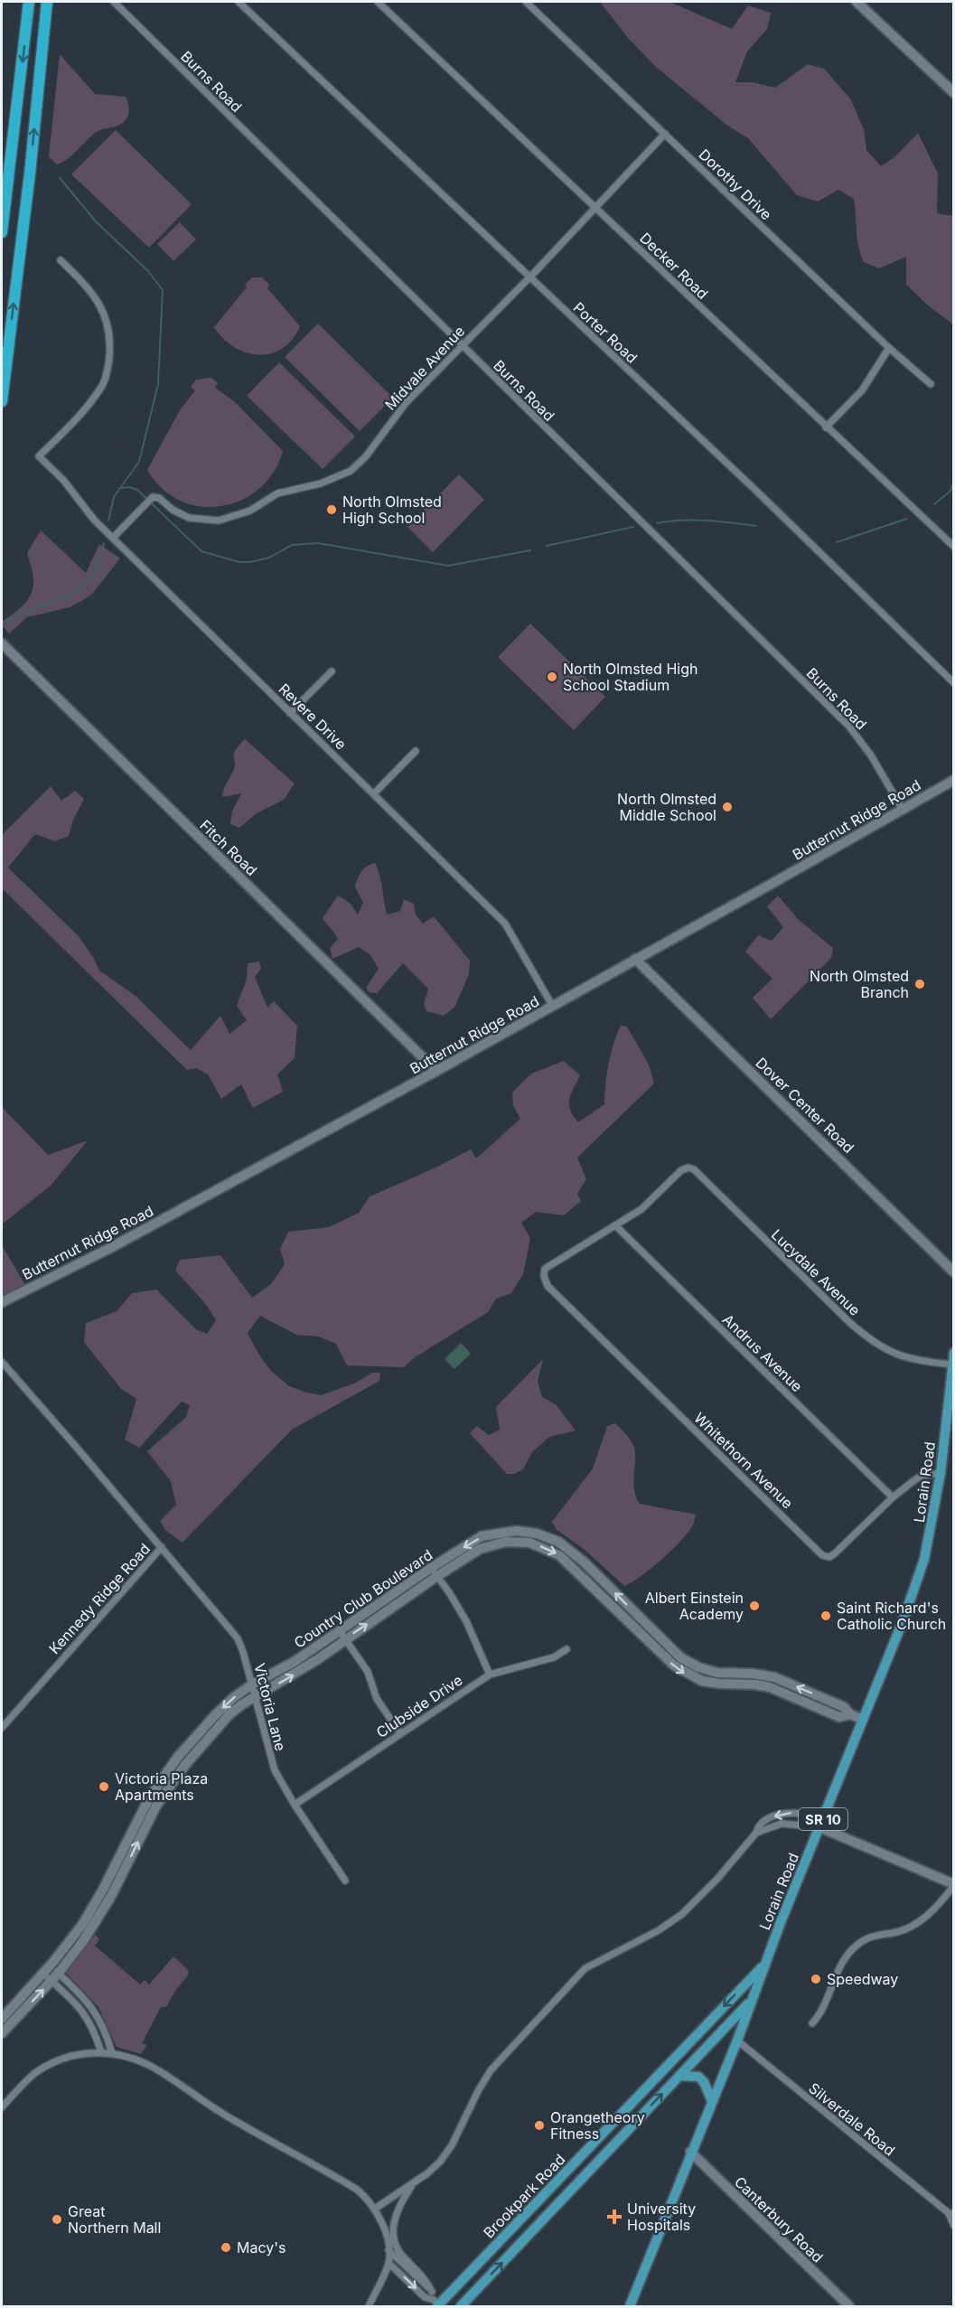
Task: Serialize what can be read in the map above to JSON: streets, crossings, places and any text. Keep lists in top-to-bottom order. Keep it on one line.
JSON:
{"streets":{"main road":["Lorain Road","SR 10","Brookpark Road"],"street":["Burns Road","Dorothy Drive","Decker Road","Porter Road","Midvale Avenue","Revere Drive","Butternut Ridge Road","Fitch Road","Dover Center Road","Lucydale Avenue","Andrus Avenue","Whitethorn Avenue","Kennedy Ridge Road","Country Club Boulevard","Clubside Drive","Victoria Lane","Silverdale Road","Canterbury Road"]},"crossings":[["Burns Road","Midvale Avenue"],["Burns Road","Butternut Ridge Road"],["Dorothy Drive","Midvale Avenue"],["Decker Road","Midvale Avenue"],["Porter Road","Midvale Avenue"],["Midvale Avenue","Revere Drive"],["Revere Drive","Butternut Ridge Road"],["Butternut Ridge Road","Fitch Road"],["Butternut Ridge Road","Dover Center Road"],["Lucydale Avenue","Andrus Avenue"],["Lucydale Avenue","Whitethorn Avenue"],["Lucydale Avenue","Lorain Road"],["Andrus Avenue","Whitethorn Avenue"],["Whitethorn Avenue","Lorain Road"],["Lorain Road","Country Club Boulevard"],["Lorain Road","Silverdale Road"],["Lorain Road","Brookpark Road"],["Lorain Road","Canterbury Road"],["Kennedy Ridge Road","Victoria Lane"],["Country Club Boulevard","Victoria Lane"],["Clubside Drive","Victoria Lane"]],"places":{"other":["North Olmsted High School","North Olmsted High School Stadium","North Olmsted Middle School","North Olmsted Branch","Albert Einstein Academy","Saint Richard's Catholic Church","Victoria Plaza Apartments","Speedway","Orangetheory Fitness","Great Northern Mall","Macy's"],"health":["University Hospitals"]}}
